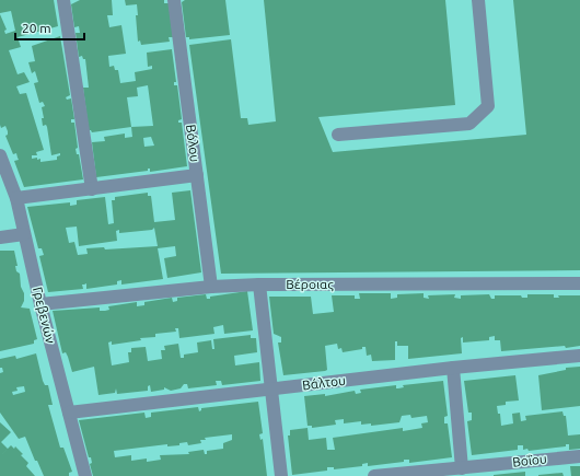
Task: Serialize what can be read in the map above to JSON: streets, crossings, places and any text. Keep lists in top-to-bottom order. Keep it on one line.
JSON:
{"streets":{"street":["Βόλου","Βέροιας","Γρεβενών","Βάλτου","Βοΐου"]},"crossings":[["Βόλου","Βέροιας"],["Βέροιας","Γρεβενών"],["Γρεβενών","Βάλτου"]],"scale_bar":"20 m"}
